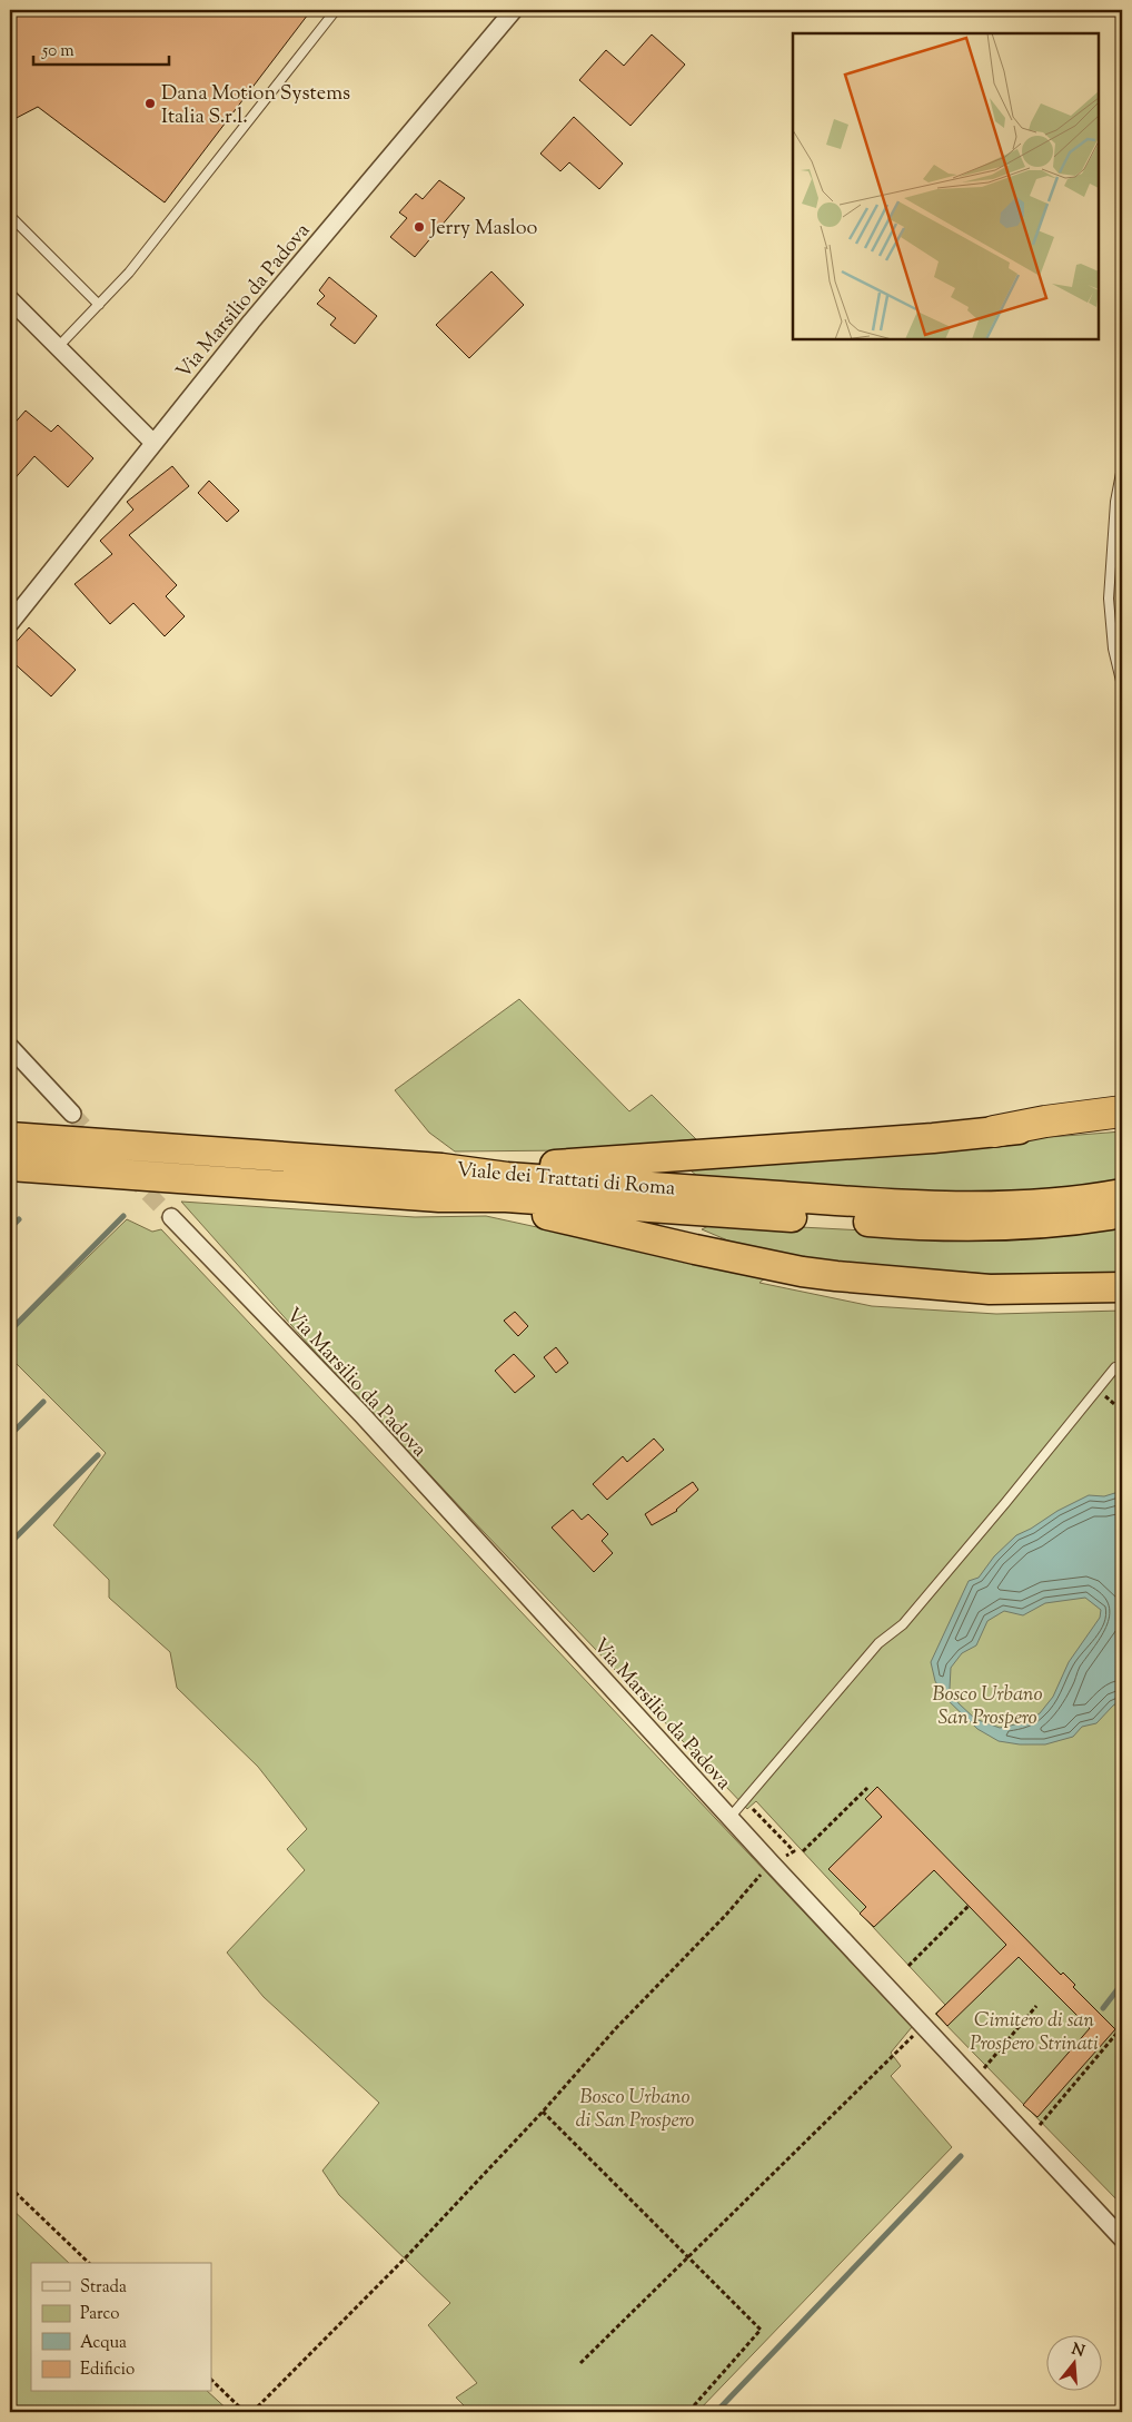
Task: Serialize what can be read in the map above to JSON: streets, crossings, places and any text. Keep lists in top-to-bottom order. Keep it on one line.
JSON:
{"streets":{"highway":["Viale dei Trattati di Roma"],"street":["Via Marsilio da Padova"]},"parks":["Bosco Urbano San Prospero","Cimitero di san Prospero Strinati","Bosco Urbano di San Prospero"],"places":["Dana Motion Systems Italia S.r.l.","Jerry Masloo"],"legend":["Strada","Parco","Acqua","Edificio"],"scale_bar":"50 m","north":"top"}
